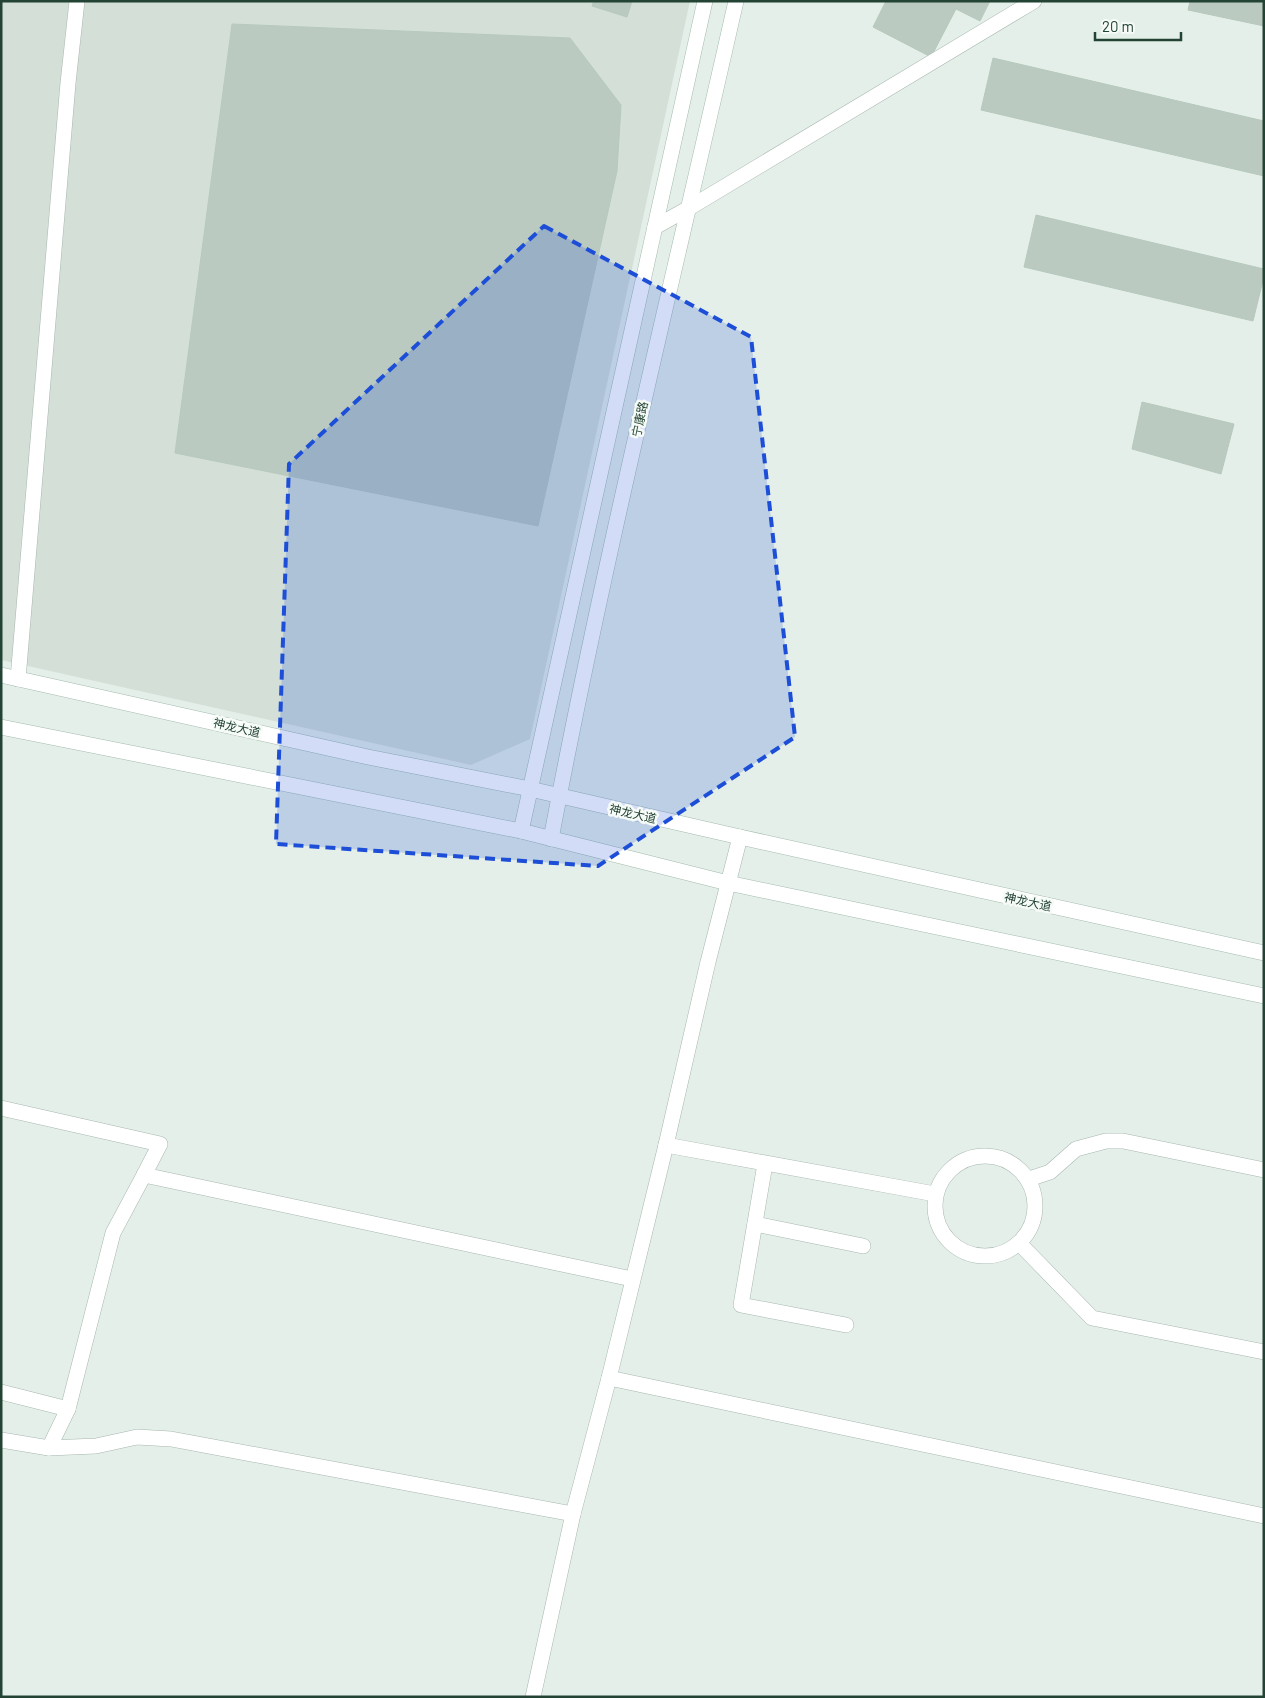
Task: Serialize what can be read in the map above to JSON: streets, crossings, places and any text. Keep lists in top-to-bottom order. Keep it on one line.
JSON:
{"streets":{"main road":["宁康路","神龙大道"]},"crossings":[["宁康路","神龙大道"]],"scale_bar":"20 m"}
